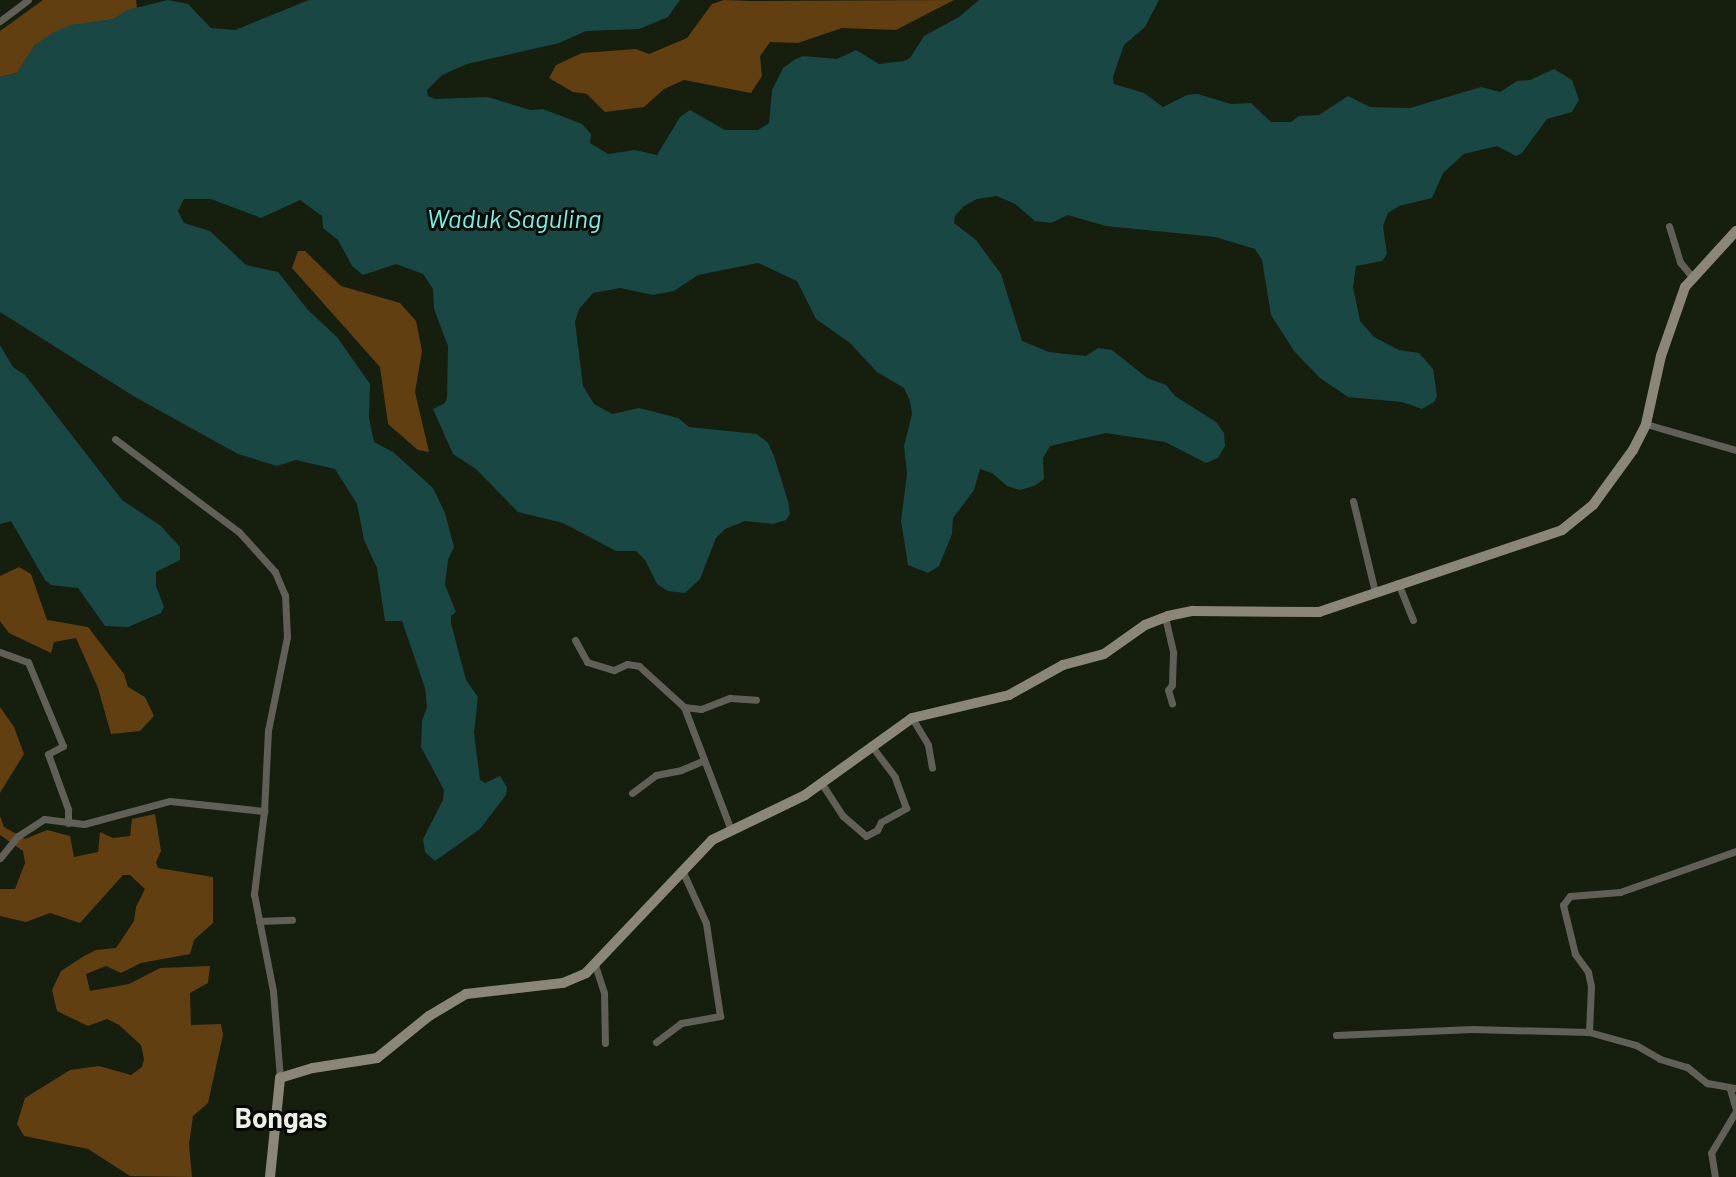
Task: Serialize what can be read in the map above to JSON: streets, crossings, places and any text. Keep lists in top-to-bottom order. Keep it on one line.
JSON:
{"districts":["Bongas"],"water":["Waduk Saguling"]}
